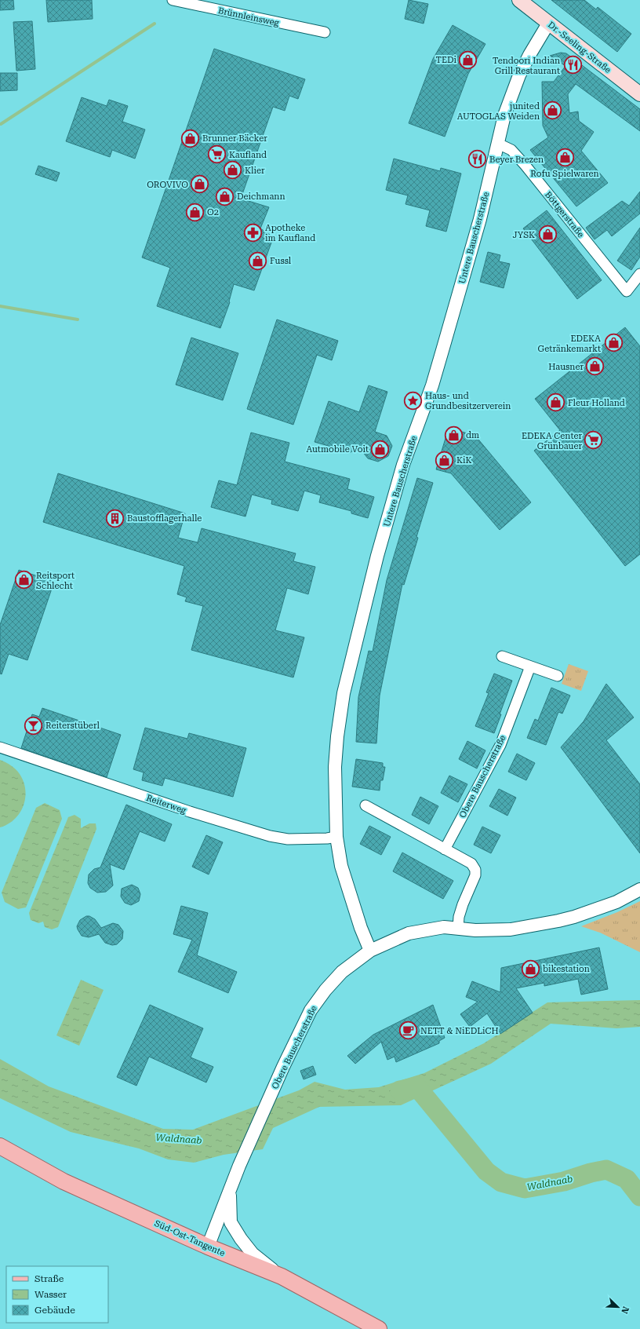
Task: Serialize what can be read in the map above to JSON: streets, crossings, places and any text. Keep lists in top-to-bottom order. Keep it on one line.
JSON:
{"streets":{"main road":["Dr.-Seeling-Straße","Süd-Ost-Tangente"],"street":["Brünnleinsweg","Böttgerstraße","Untere Bauscherstraße","Obere Bauscherstraße","Reiterweg"]},"crossings":[["Dr.-Seeling-Straße","Untere Bauscherstraße"],["Böttgerstraße","Untere Bauscherstraße"],["Untere Bauscherstraße","Obere Bauscherstraße"],["Untere Bauscherstraße","Reiterweg"],["Obere Bauscherstraße","Süd-Ost-Tangente"]],"water":["Waldnaab"],"places":{"shop":["TEDi","junited AUTOGLAS Weiden","Brunner Bäcker","Rofu Spielwaren","Klier","OROVIVO","Deichmann","O2","JYSK","Fussl","EDEKA Getränkemarkt","Hausner","Fleur Holland","dm","Autmobile Voit","KiK","Reitsport Schlecht","bikestation"],"restaurant":["Tendoori Indian Grill Restaurant","Beyer Brezen"],"supermarket":["Kaufland","EDEKA Center Grünbauer"],"pharmacy":["Apotheke im Kaufland"],"place":["Haus- und Grundbesitzerverein"],"building":["Baustofflagerhalle"],"bar":["Reiterstüberl"],"cafe":["NETT & NiEDLiCH"]},"legend":["Straße","Wasser","Gebäude"],"north":"bottom right"}
